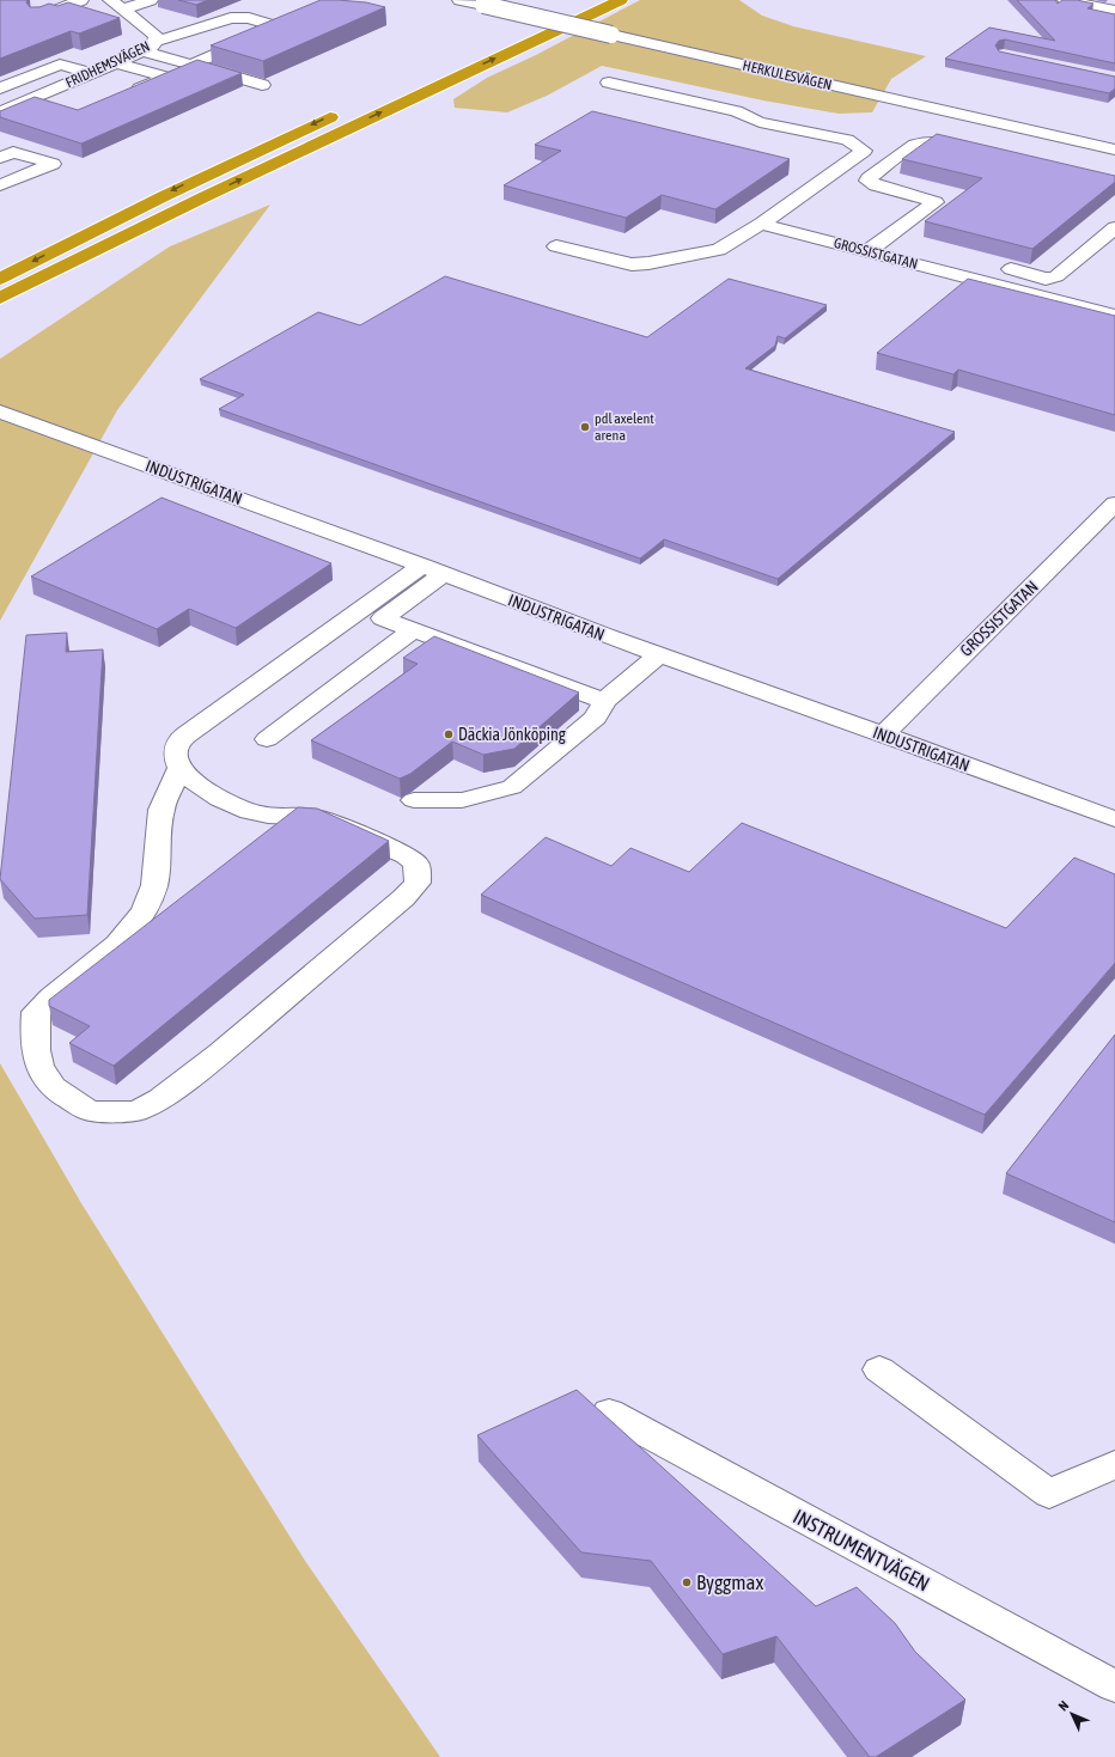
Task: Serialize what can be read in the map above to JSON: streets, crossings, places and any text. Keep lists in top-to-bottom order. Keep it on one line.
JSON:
{"streets":{"street":["FRIDHEMSVÄGEN","HERKULESVÄGEN","GROSSISTGATAN","INDUSTRIGATAN","INSTRUMENTVÄGEN"]},"crossings":[["GROSSISTGATAN","INDUSTRIGATAN"]],"places":["pdl axelent arena","Däckia Jönköping","Byggmax"],"north":"top left"}
